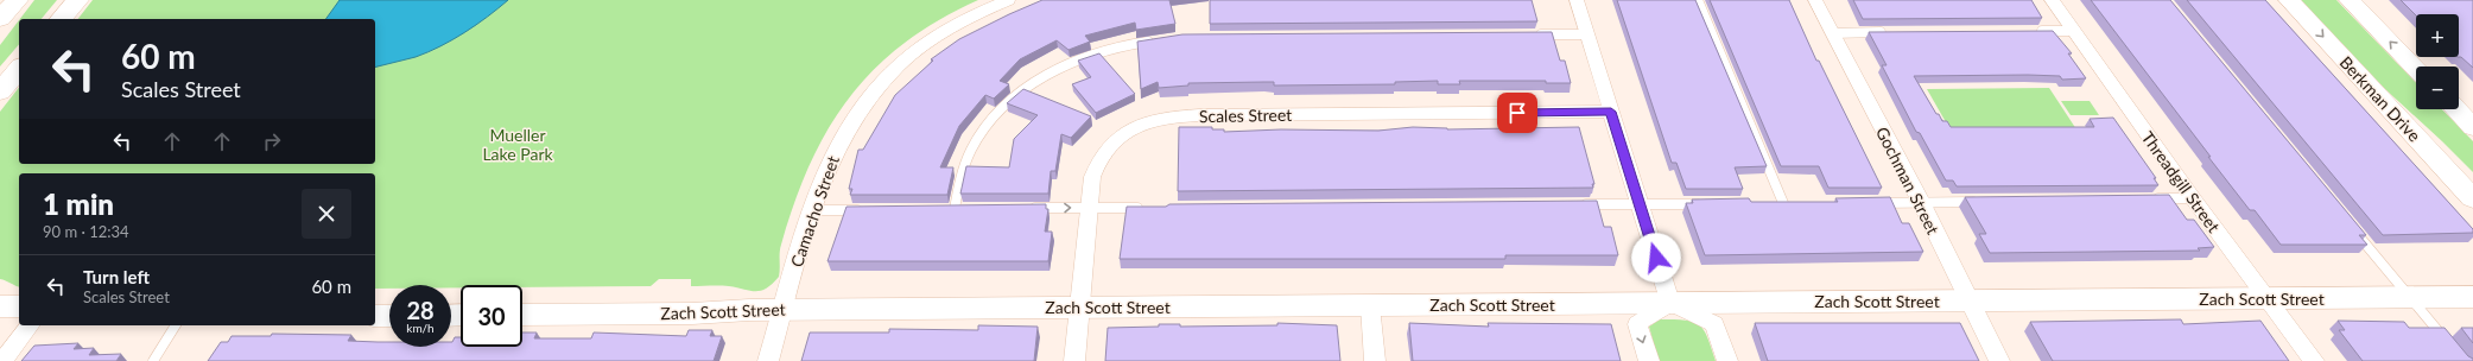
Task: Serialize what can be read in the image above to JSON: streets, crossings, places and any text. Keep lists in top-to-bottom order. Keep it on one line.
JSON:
{"streets":{"street":["Berkman Drive","Scales Street","Gochman Street","Threadgill Street","Camacho Street","Zach Scott Street"]},"crossings":[["Scales Street","Zach Scott Street"],["Gochman Street","Zach Scott Street"],["Threadgill Street","Zach Scott Street"],["Camacho Street","Zach Scott Street"]],"parks":["Mueller Lake Park"],"page":{"map_buttons":["+","−"],"turn":["60 m","Scales Street"],"heading":["1 min","90 m · 12:34"],"list":[{"name":"Turn left","note":"Scales Street","value":"60 m"}],"speed":"28 km/h","limit":"30"}}
